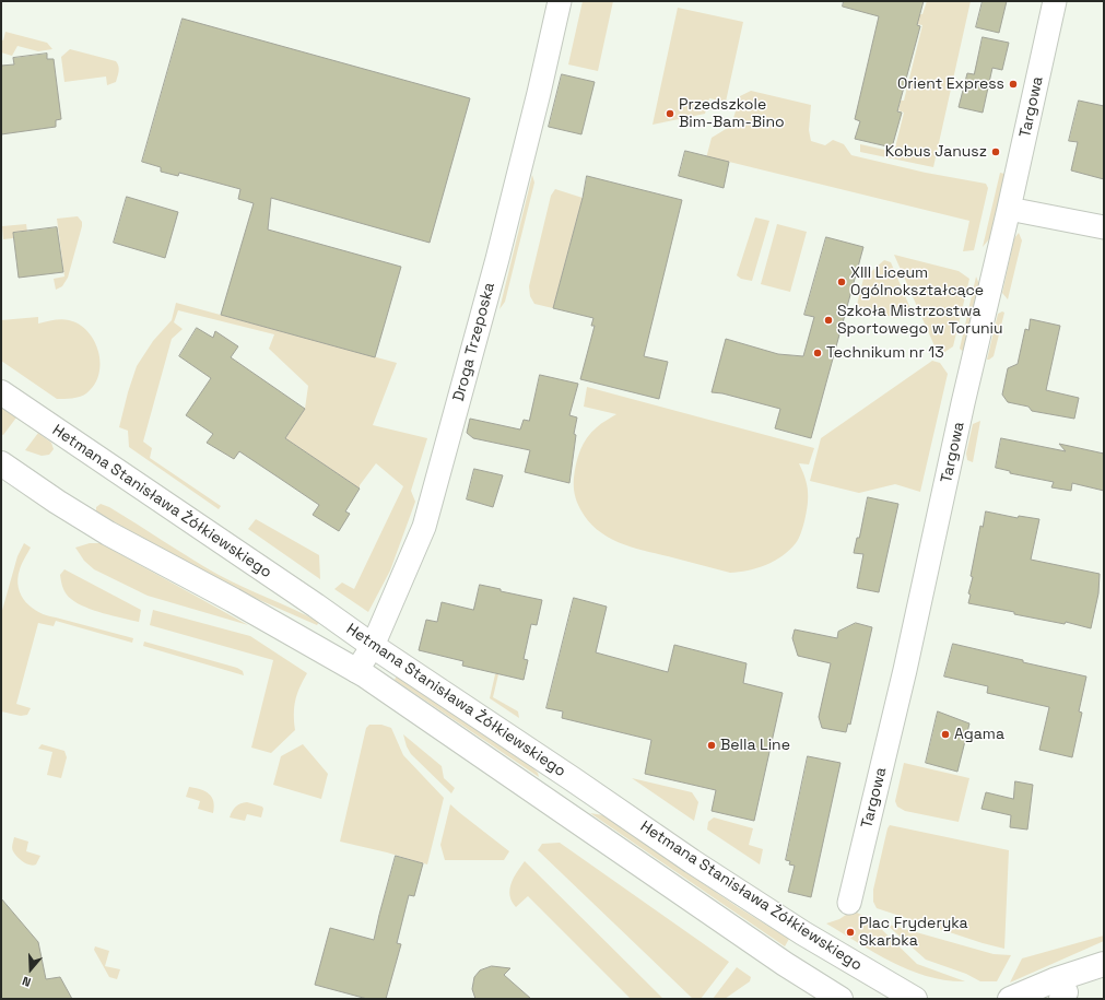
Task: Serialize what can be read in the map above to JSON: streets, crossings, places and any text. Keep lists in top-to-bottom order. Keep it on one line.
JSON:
{"streets":{"main road":["Hetmana Stanisława Żółkiewskiego"],"street":["Targowa","Droga Trzeposka"]},"crossings":[["Droga Trzeposka","Hetmana Stanisława Żółkiewskiego"]],"places":["Orient Express","Przedszkole Bim-Bam-Bino","Kobus Janusz","XIII Liceum Ogólnokształcące","Szkoła Mistrzostwa Sportowego w Toruniu","Technikum nr 13","Agama","Bella Line","Plac Fryderyka Skarbka"],"north":"bottom"}
